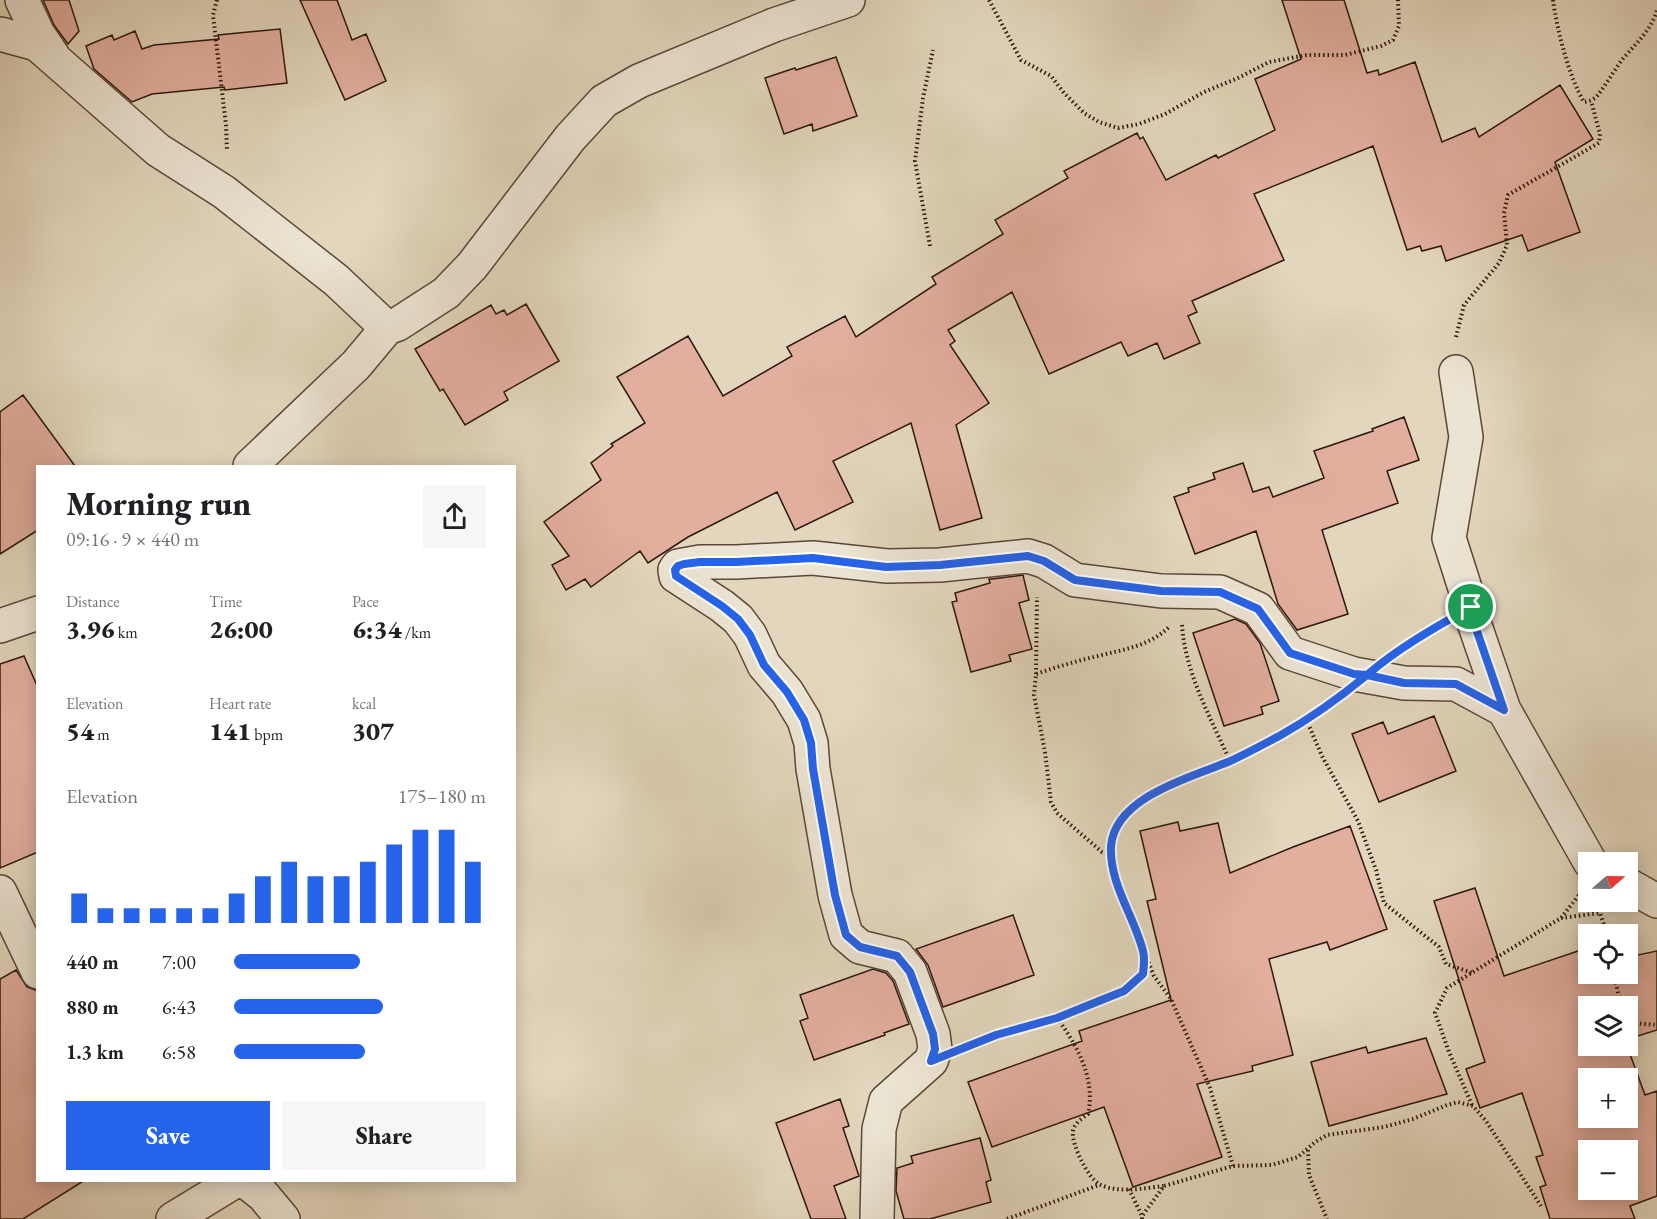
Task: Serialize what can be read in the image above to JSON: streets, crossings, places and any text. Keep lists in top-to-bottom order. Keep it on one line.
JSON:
{"north":"right","page":{"heading":["Morning run","09:16 · 9 × 440 m"],"stats":[["Distance","3.96 km"],["Time","26:00"],["Pace","6:34 /km"],["Elevation","54 m"],["Heart rate","141 bpm"],["kcal","307"]],"chart":["Elevation","175–180 m"],"map_buttons":["+","−"],"list":[{"name":"440 m","note":"7:00"},{"name":"880 m","note":"6:43"},{"name":"1.3 km","note":"6:58"}],"buttons":["Save","Share"]}}
